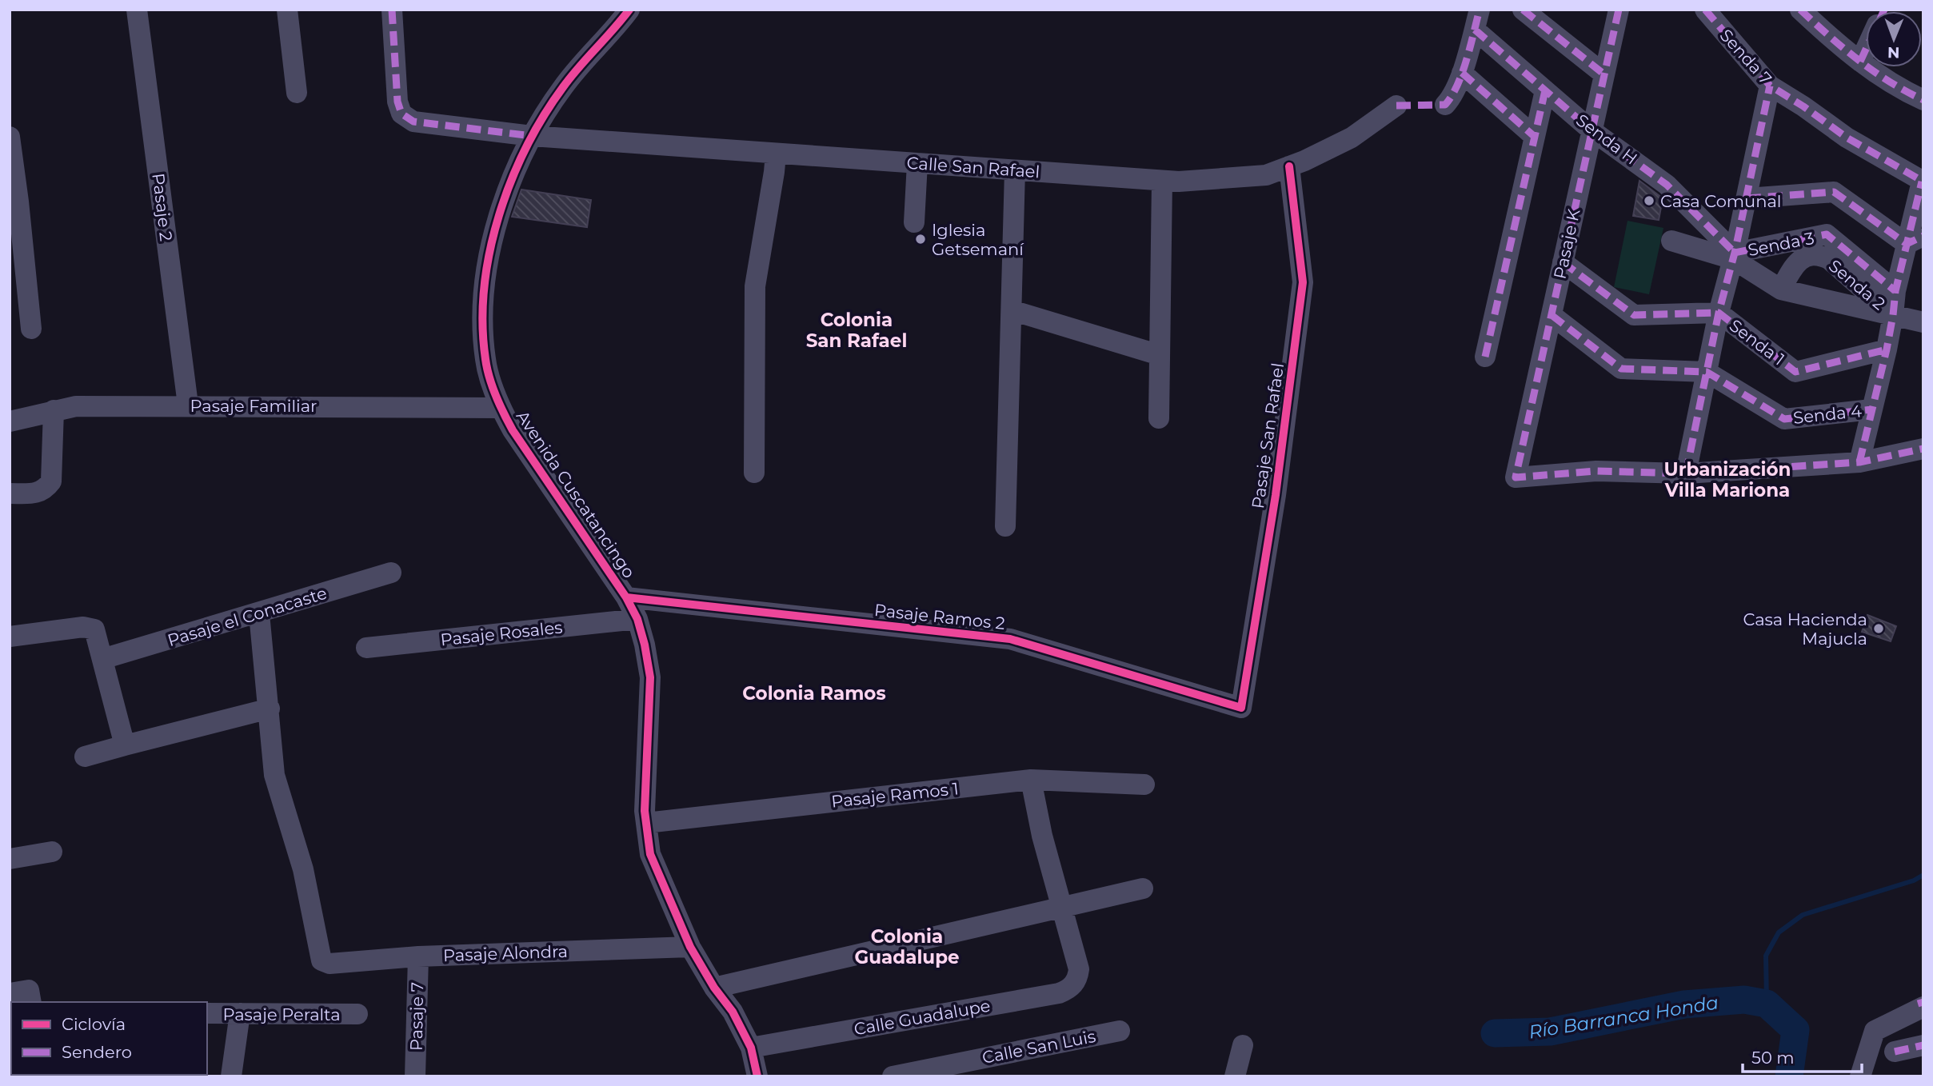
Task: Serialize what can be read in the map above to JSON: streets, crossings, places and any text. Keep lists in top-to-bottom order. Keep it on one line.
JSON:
{"streets":{"street":["Senda 7","Senda H","Calle San Rafael","Pasaje 2","Pasaje K","Senda 3","Senda 2","Senda 1","Pasaje Familiar","Senda 4","Pasaje San Rafael","Avenida Cuscatancingo","Pasaje el Conacaste","Pasaje Ramos 2","Pasaje Rosales","Pasaje Ramos 1","Pasaje Alondra","Pasaje Peralta","Pasaje 7","Calle Guadalupe","Calle San Luis"]},"crossings":[["Senda H","Pasaje K"],["Senda H","Senda 3"],["Calle San Rafael","Pasaje San Rafael"],["Calle San Rafael","Avenida Cuscatancingo"],["Pasaje 2","Pasaje Familiar"],["Senda 3","Senda 2"],["Pasaje Familiar","Avenida Cuscatancingo"],["Pasaje San Rafael","Pasaje Ramos 2"],["Avenida Cuscatancingo","Pasaje Ramos 2"],["Avenida Cuscatancingo","Pasaje Rosales"],["Avenida Cuscatancingo","Pasaje Ramos 1"],["Avenida Cuscatancingo","Pasaje Alondra"],["Avenida Cuscatancingo","Calle Guadalupe"],["Pasaje Alondra","Pasaje 7"]],"districts":["Colonia San Rafael","Urbanización Villa Mariona","Colonia Ramos","Colonia Guadalupe"],"water":["Río Barranca Honda"],"places":["Casa Comunal","Iglesia Getsemaní","Casa Hacienda Majucla"],"legend":["Ciclovía","Sendero"],"scale_bar":"50 m","north":"bottom"}
